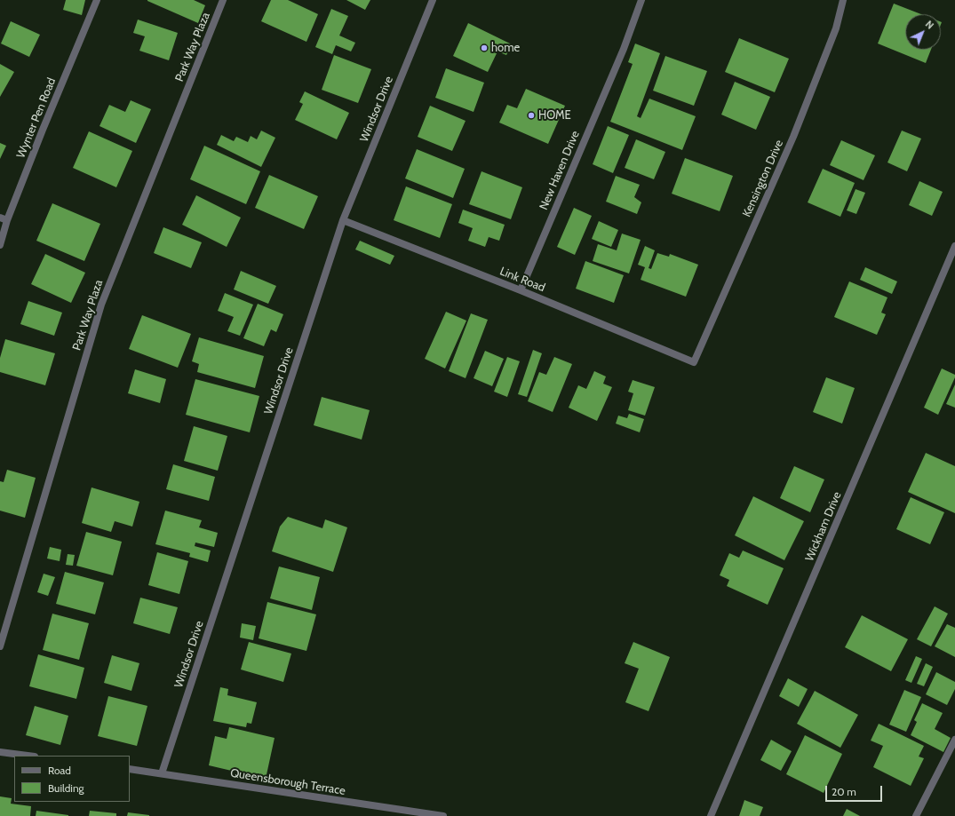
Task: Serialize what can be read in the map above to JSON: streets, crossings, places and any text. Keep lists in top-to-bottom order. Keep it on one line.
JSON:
{"streets":{"street":["Park Way Plaza","Windsor Drive","Wynter Pen Road","New Haven Drive","Kensington Drive","Link Road","Wickham Drive","Queensborough Terrace"]},"crossings":[["Windsor Drive","Link Road"],["Windsor Drive","Queensborough Terrace"],["New Haven Drive","Link Road"],["Kensington Drive","Link Road"]],"places":["home","HOME"],"legend":["Road","Building"],"scale_bar":"20 m","north":"top right"}
